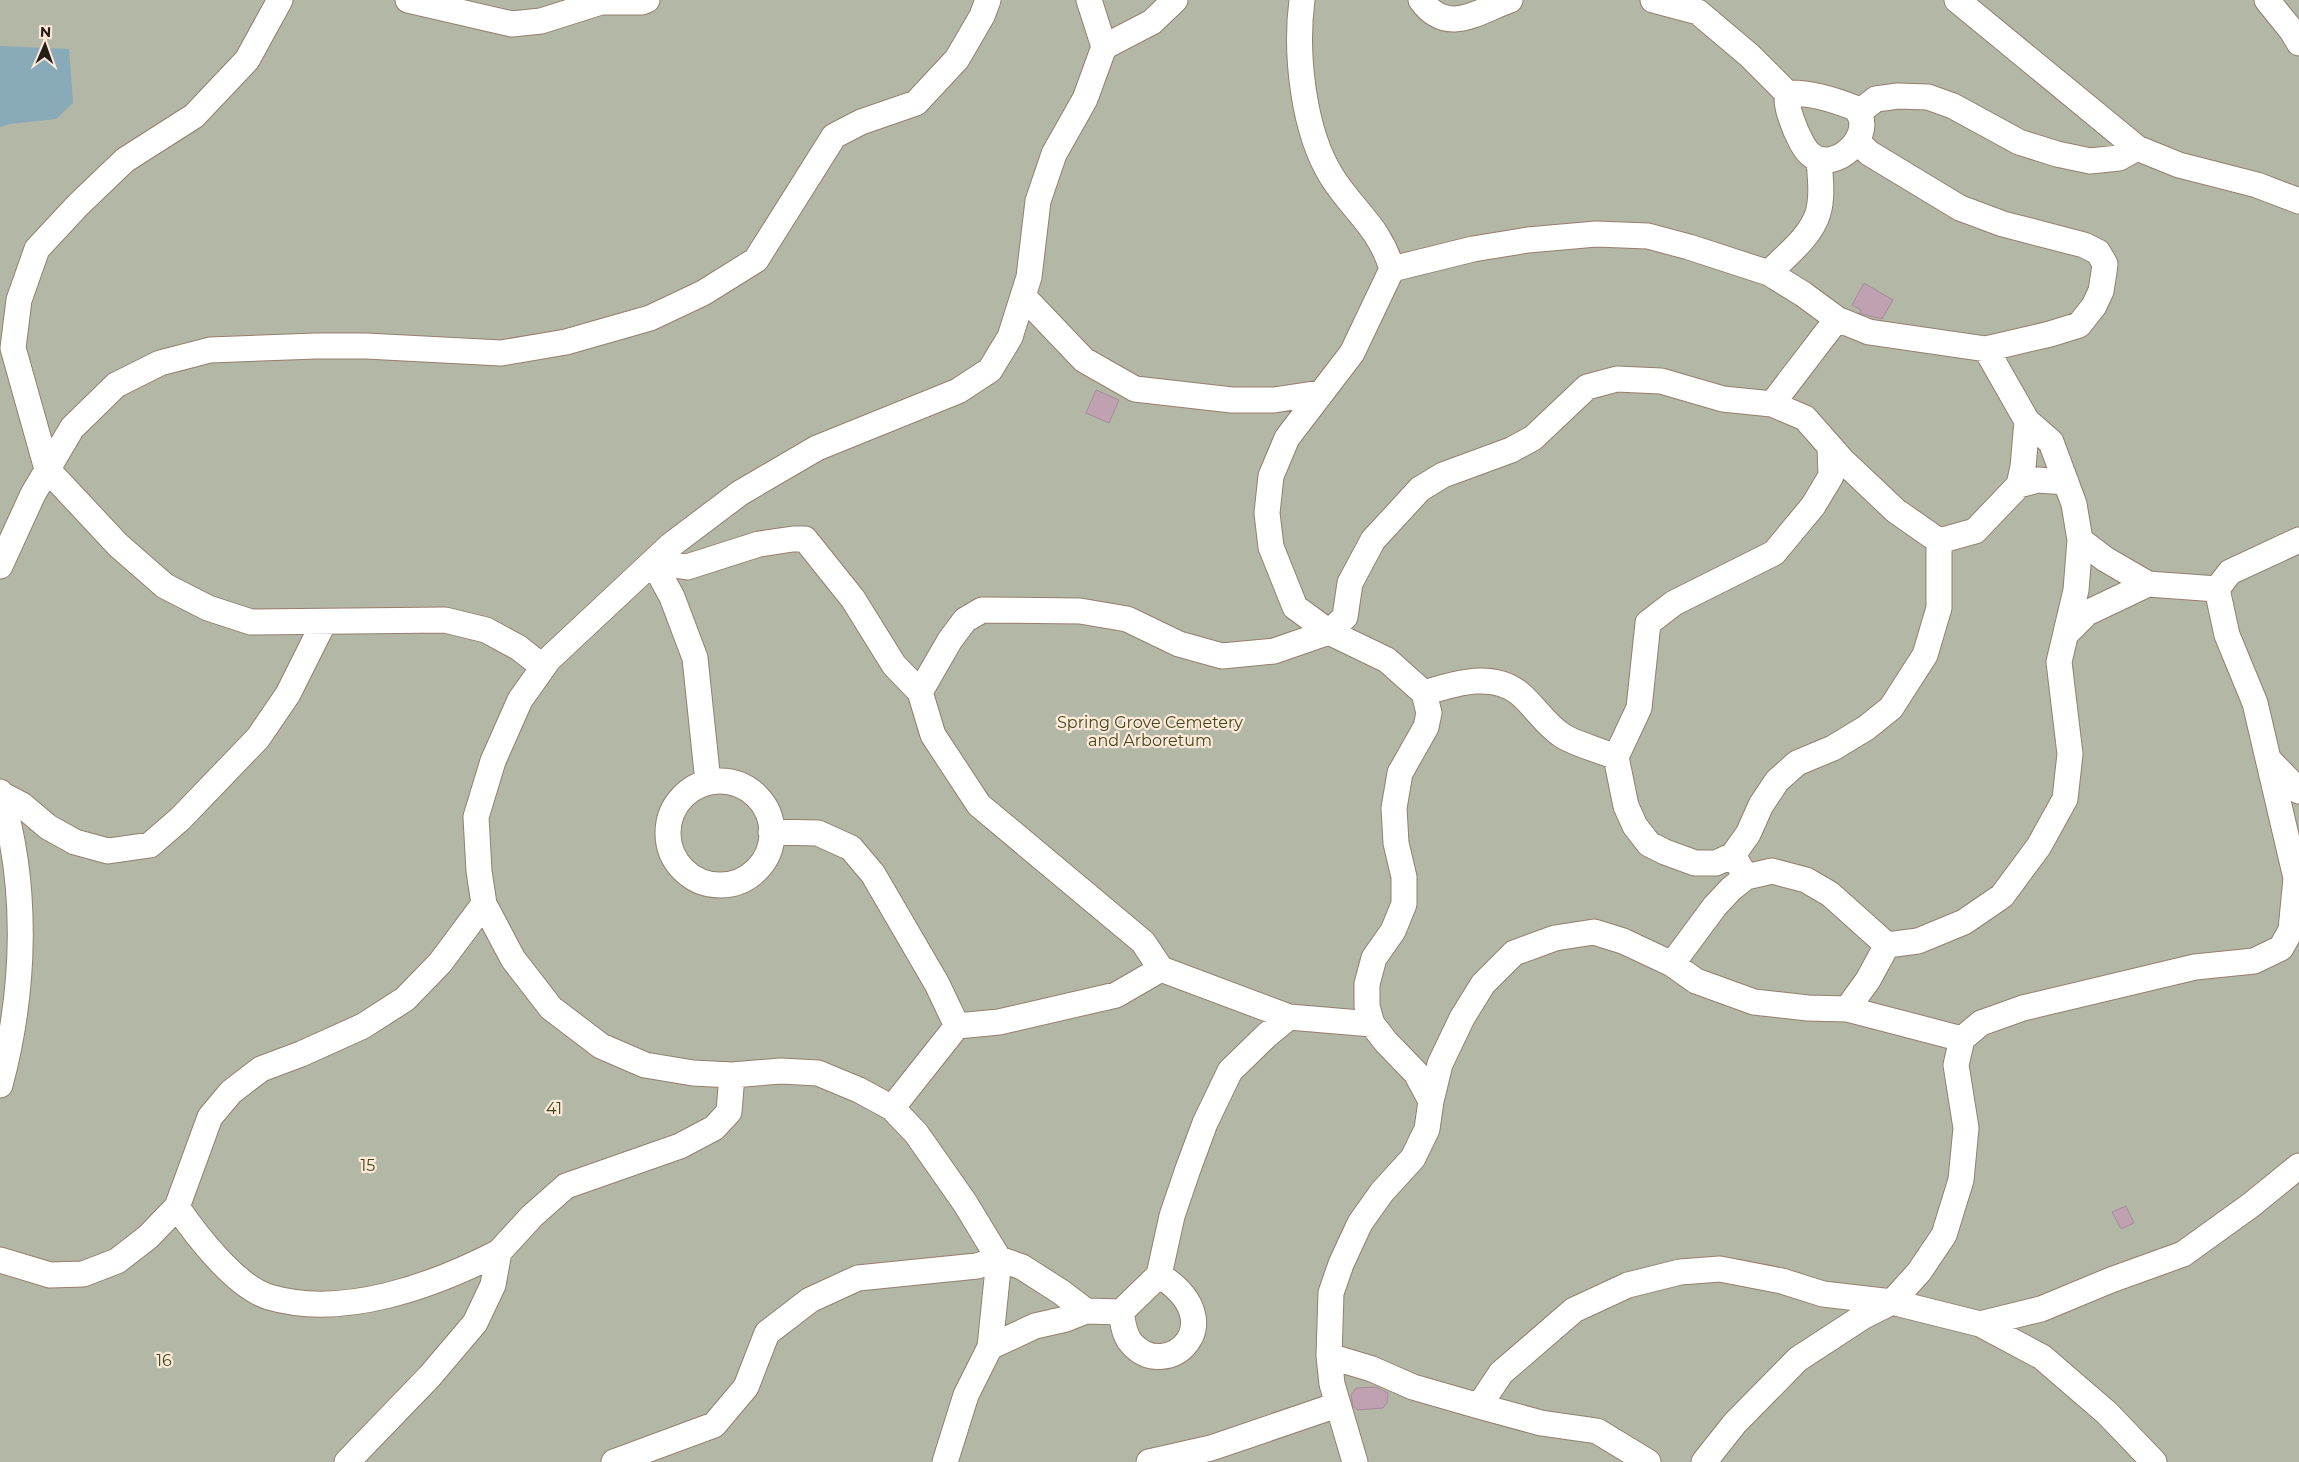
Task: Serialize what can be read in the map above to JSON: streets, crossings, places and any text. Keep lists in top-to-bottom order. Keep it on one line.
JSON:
{"parks":["Spring Grove Cemetery and Arboretum","41","15","16"],"north":"top"}
